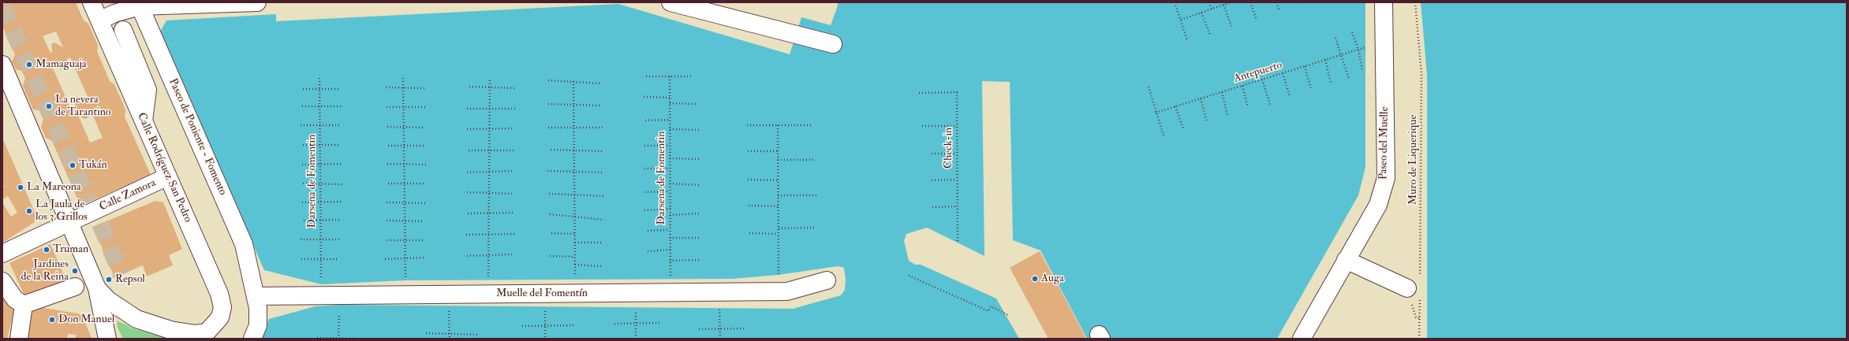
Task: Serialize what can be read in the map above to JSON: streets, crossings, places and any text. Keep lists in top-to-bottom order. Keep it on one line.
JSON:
{"streets":{"street":["Paseo de Poniente - Fomento","Paseo del Muelle","Calle Rodríguez San Pedro","Calle Zamora","Muelle del Fomentín"],"path":["Antepuerto","Check-in","Muro de Liquerique","Darsena de Fomentin"]},"crossings":[["Paseo de Poniente - Fomento","Muelle del Fomentín"],["Calle Rodríguez San Pedro","Calle Zamora"]],"places":["Mamaguaja","La nevera de Tarantino","Tukán","La Mareona","La Jaula de los 3 Grillos","Truman","Jardines de la Reina","Auga","Repsol","Don Manuel"]}
